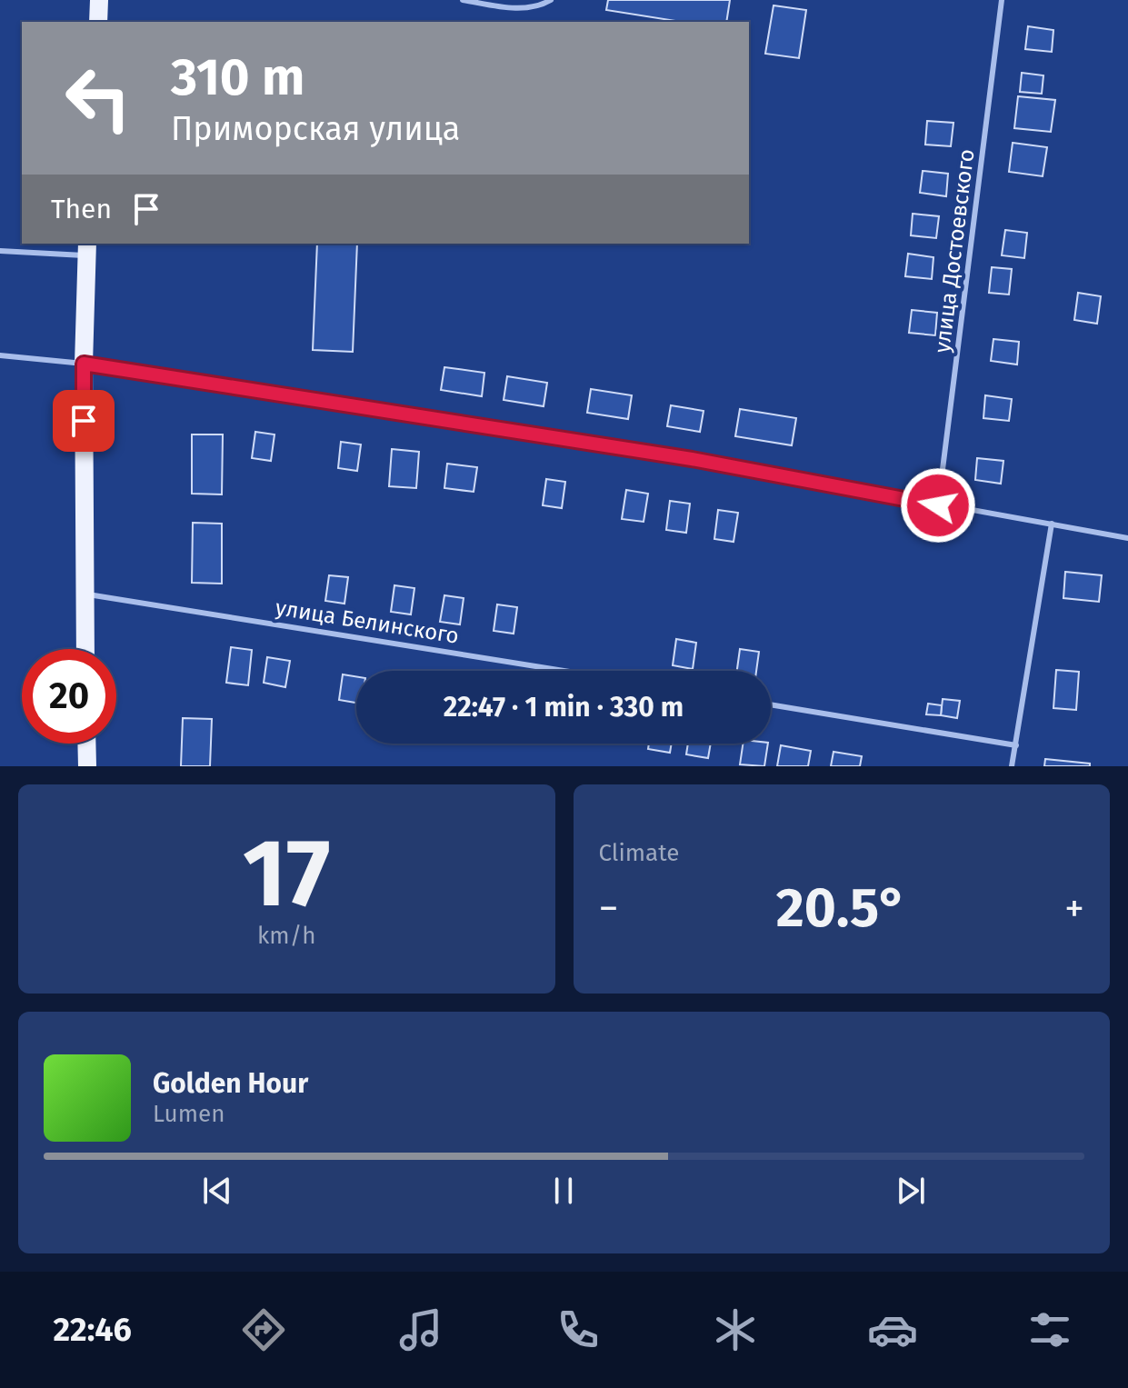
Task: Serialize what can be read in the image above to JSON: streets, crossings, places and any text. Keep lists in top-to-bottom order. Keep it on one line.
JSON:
{"streets":{"lane":["улица Достоевского","улица Белинского"]},"page":{"turn":["310 m","Приморская улица"],"then":"Then","limit":"20","trip":"22:47 · 1 min · 330 m","tile":[["17","km/h"],"Climate"],"heat":["−","20.5°","+"],"song":["Golden Hour","Lumen"],"tabs":"22:46"}}
